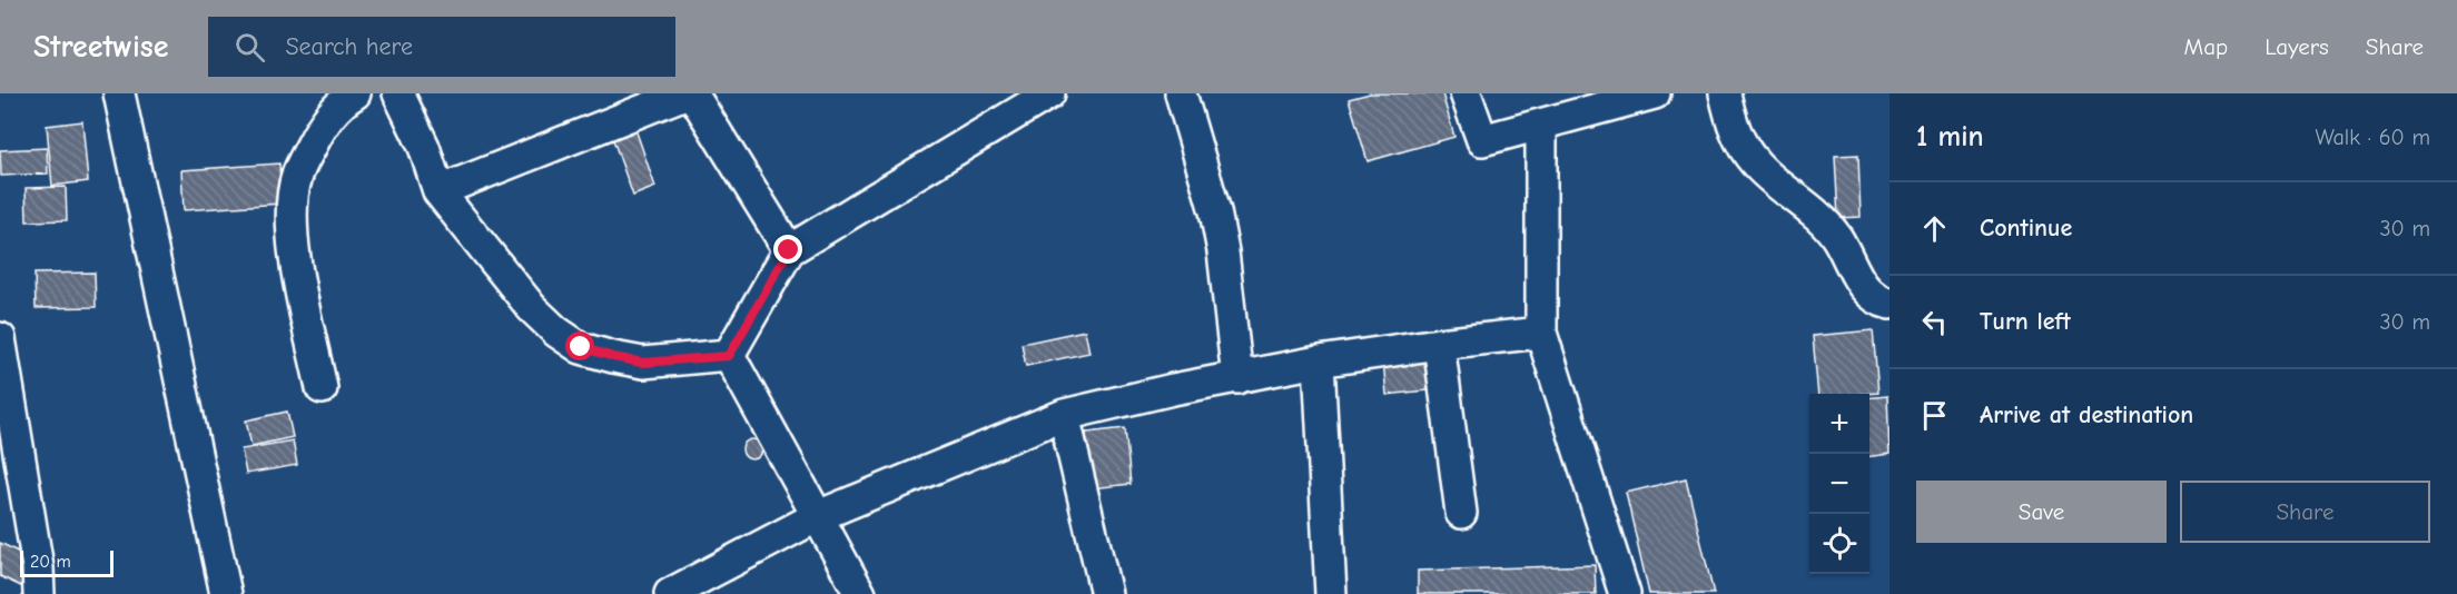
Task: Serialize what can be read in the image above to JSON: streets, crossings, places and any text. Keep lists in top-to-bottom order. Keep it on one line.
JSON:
{"scale_bar":"20 m","page":{"header":"Streetwise","search":"Search here","nav":["Map","Layers","Share"],"heading":["1 min","Walk · 60 m"],"list":[["Continue","30 m"],["Turn left","30 m"],"Arrive at destination"],"map_buttons":["+","−"],"buttons":["Save","Share"],"scale":"20 m"}}
